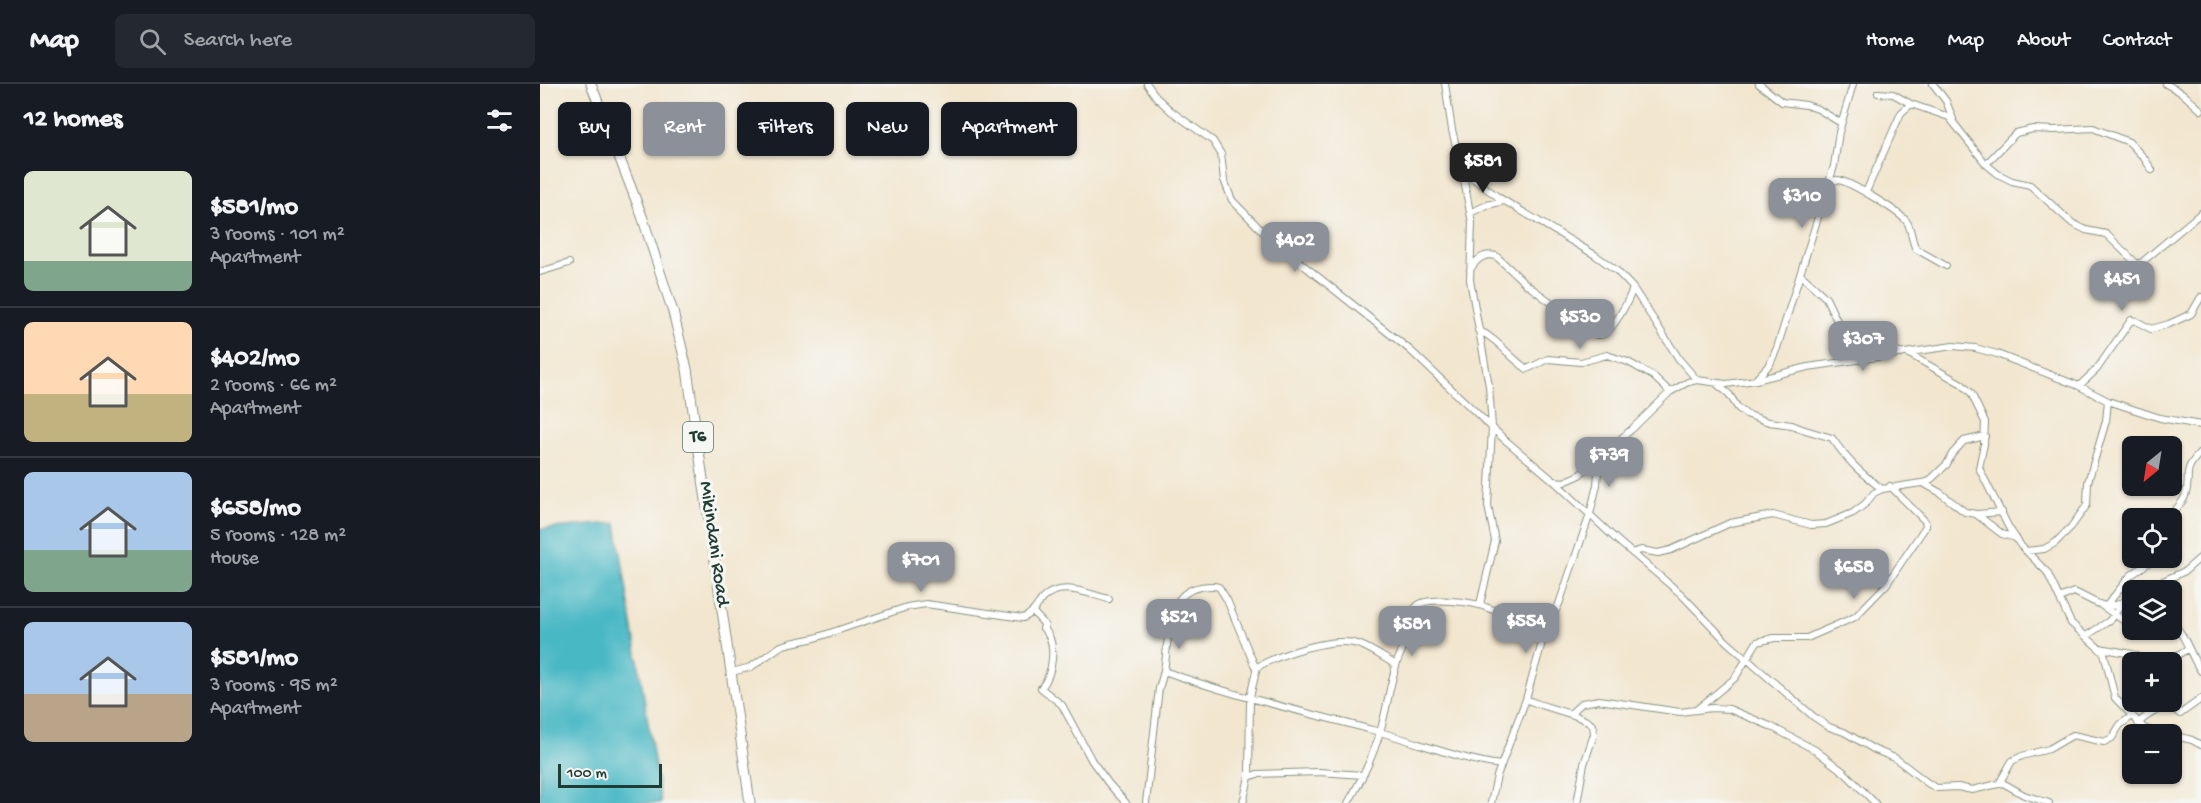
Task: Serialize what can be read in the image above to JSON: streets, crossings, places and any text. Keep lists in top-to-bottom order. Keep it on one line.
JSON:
{"streets":{"highway":["T6","Mikindani Road"]},"scale_bar":"100 m","north":"bottom left","page":{"header":"Map","search":"Search here","nav":["Home","Map","About","Contact"],"heading":"12 homes","chip":["Buy","Rent","Filters","New","Apartment"],"price":["$581","$310","$402","$451","$530","$307","$739","$701","$658","$521","$554","$581"],"list":[{"name":"$581/mo","note":"3 rooms · 101 m² · Apartment"},{"name":"$402/mo","note":"2 rooms · 66 m² · Apartment"},{"name":"$658/mo","note":"5 rooms · 128 m² · House"},{"name":"$581/mo","note":"3 rooms · 95 m² · Apartment"}],"map_buttons":["+","−"],"scale":"100 m"}}
